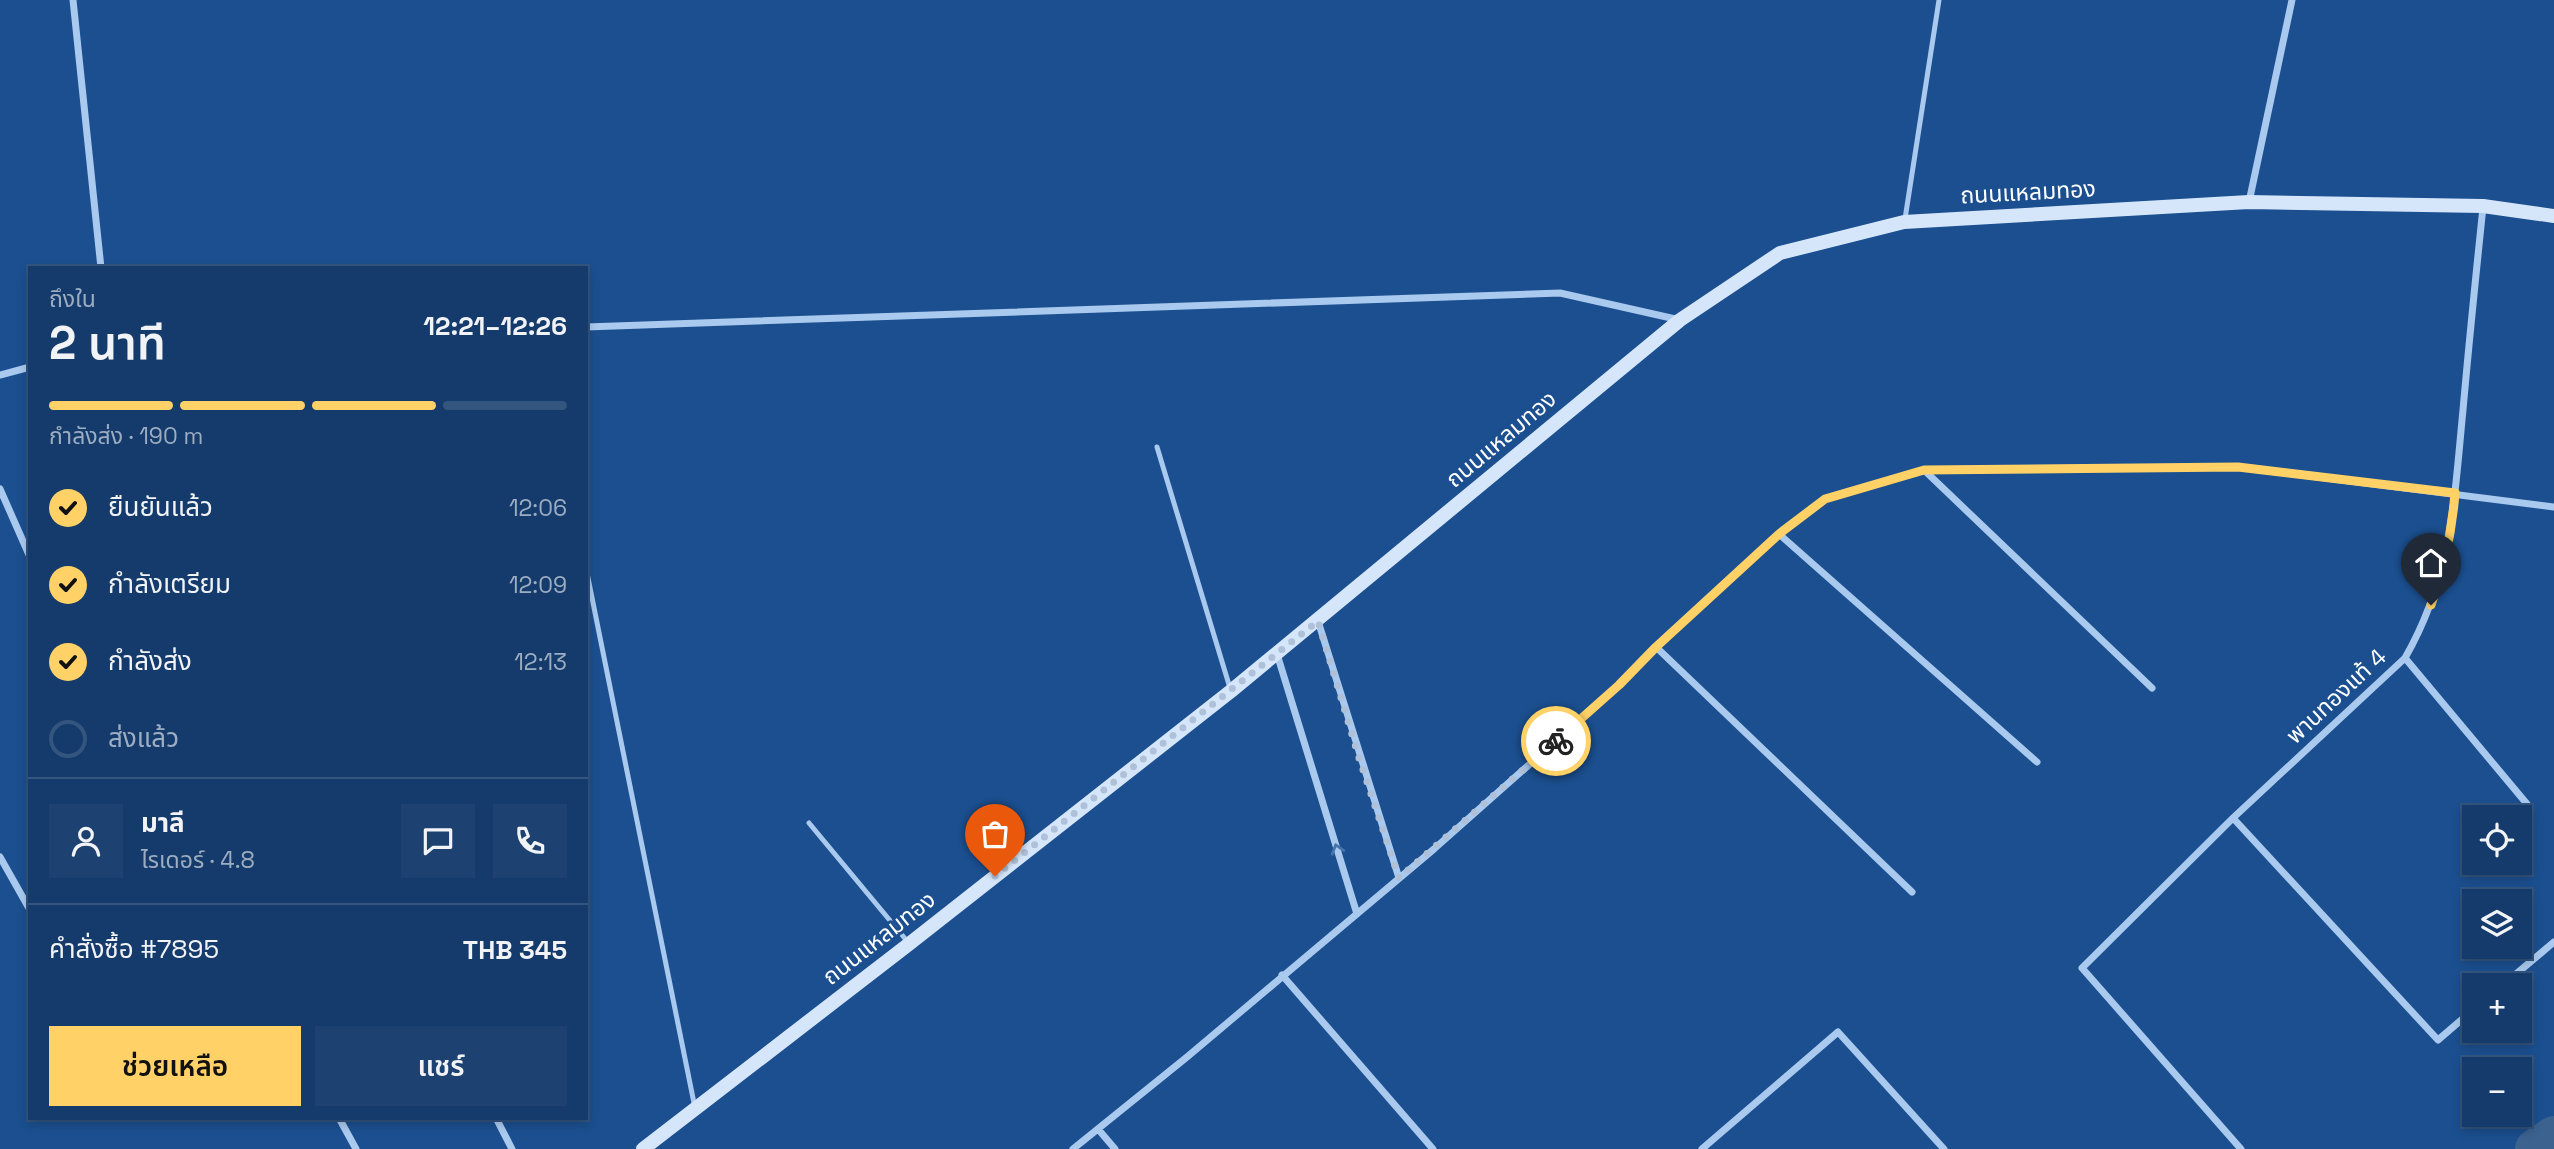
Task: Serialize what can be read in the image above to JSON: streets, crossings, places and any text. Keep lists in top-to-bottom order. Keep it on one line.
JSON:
{"streets":{"main road":["ถนนแหลมทอง"],"street":["พานทองแท้ 4"]},"crossings":[["ถนนแหลมทอง","พานทองแท้ 4"]],"page":{"heading":["2 นาที","ถึงใน","12:21–12:26"],"panel":["มาลี","ไรเดอร์ · 4.8","คำสั่งซื้อ #7895","THB 345"],"bar":"กำลังส่ง · 190 m","list":[["ยืนยันแล้ว","12:06"],["กำลังเตรียม","12:09"],["กำลังส่ง","12:13"],"ส่งแล้ว"],"map_buttons":["+","−"],"buttons":["ช่วยเหลือ","แชร์"]}}
